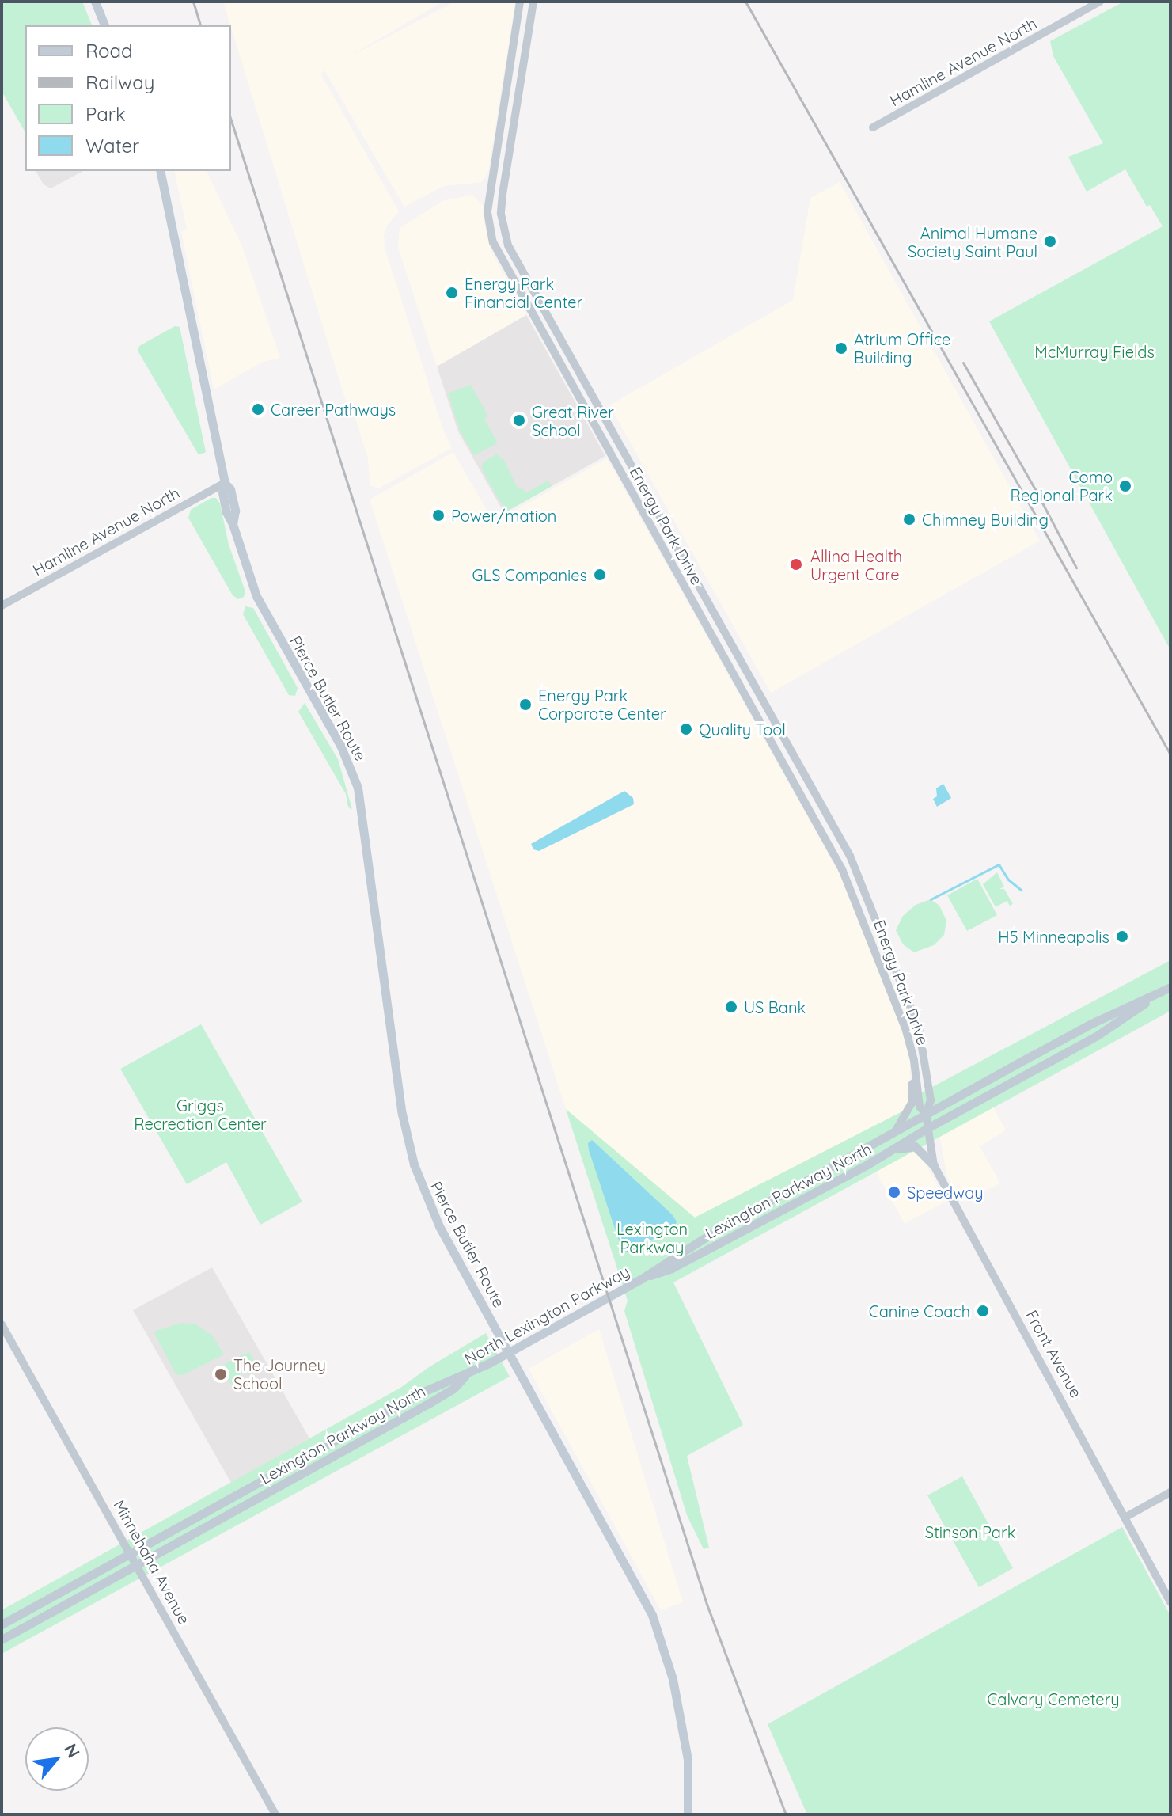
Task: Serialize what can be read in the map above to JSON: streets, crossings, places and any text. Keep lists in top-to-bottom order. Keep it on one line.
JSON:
{"streets":{"main road":["Pierce Butler Route","Lexington Parkway North","North Lexington Parkway"],"street":["Hamline Avenue North","Energy Park Drive","Front Avenue","Minnehaha Avenue"]},"crossings":[["Hamline Avenue North","Pierce Butler Route"],["Energy Park Drive","Lexington Parkway North"],["Energy Park Drive","Front Avenue"],["Lexington Parkway North","North Lexington Parkway"],["Lexington Parkway North","Front Avenue"],["Lexington Parkway North","Minnehaha Avenue"]],"parks":["McMurray Fields","Griggs Recreation Center","Lexington Parkway","Stinson Park","Calvary Cemetery"],"places":["Animal Humane Society Saint Paul","Energy Park Financial Center","Atrium Office Building","Career Pathways","Great River School","Como Regional Park","Power/mation","Chimney Building","Allina Health Urgent Care","GLS Companies","Energy Park Corporate Center","Quality Tool","H5 Minneapolis","US Bank","Speedway","Canine Coach","The Journey School"],"legend":["Road","Railway","Park","Water"],"north":"top right"}
